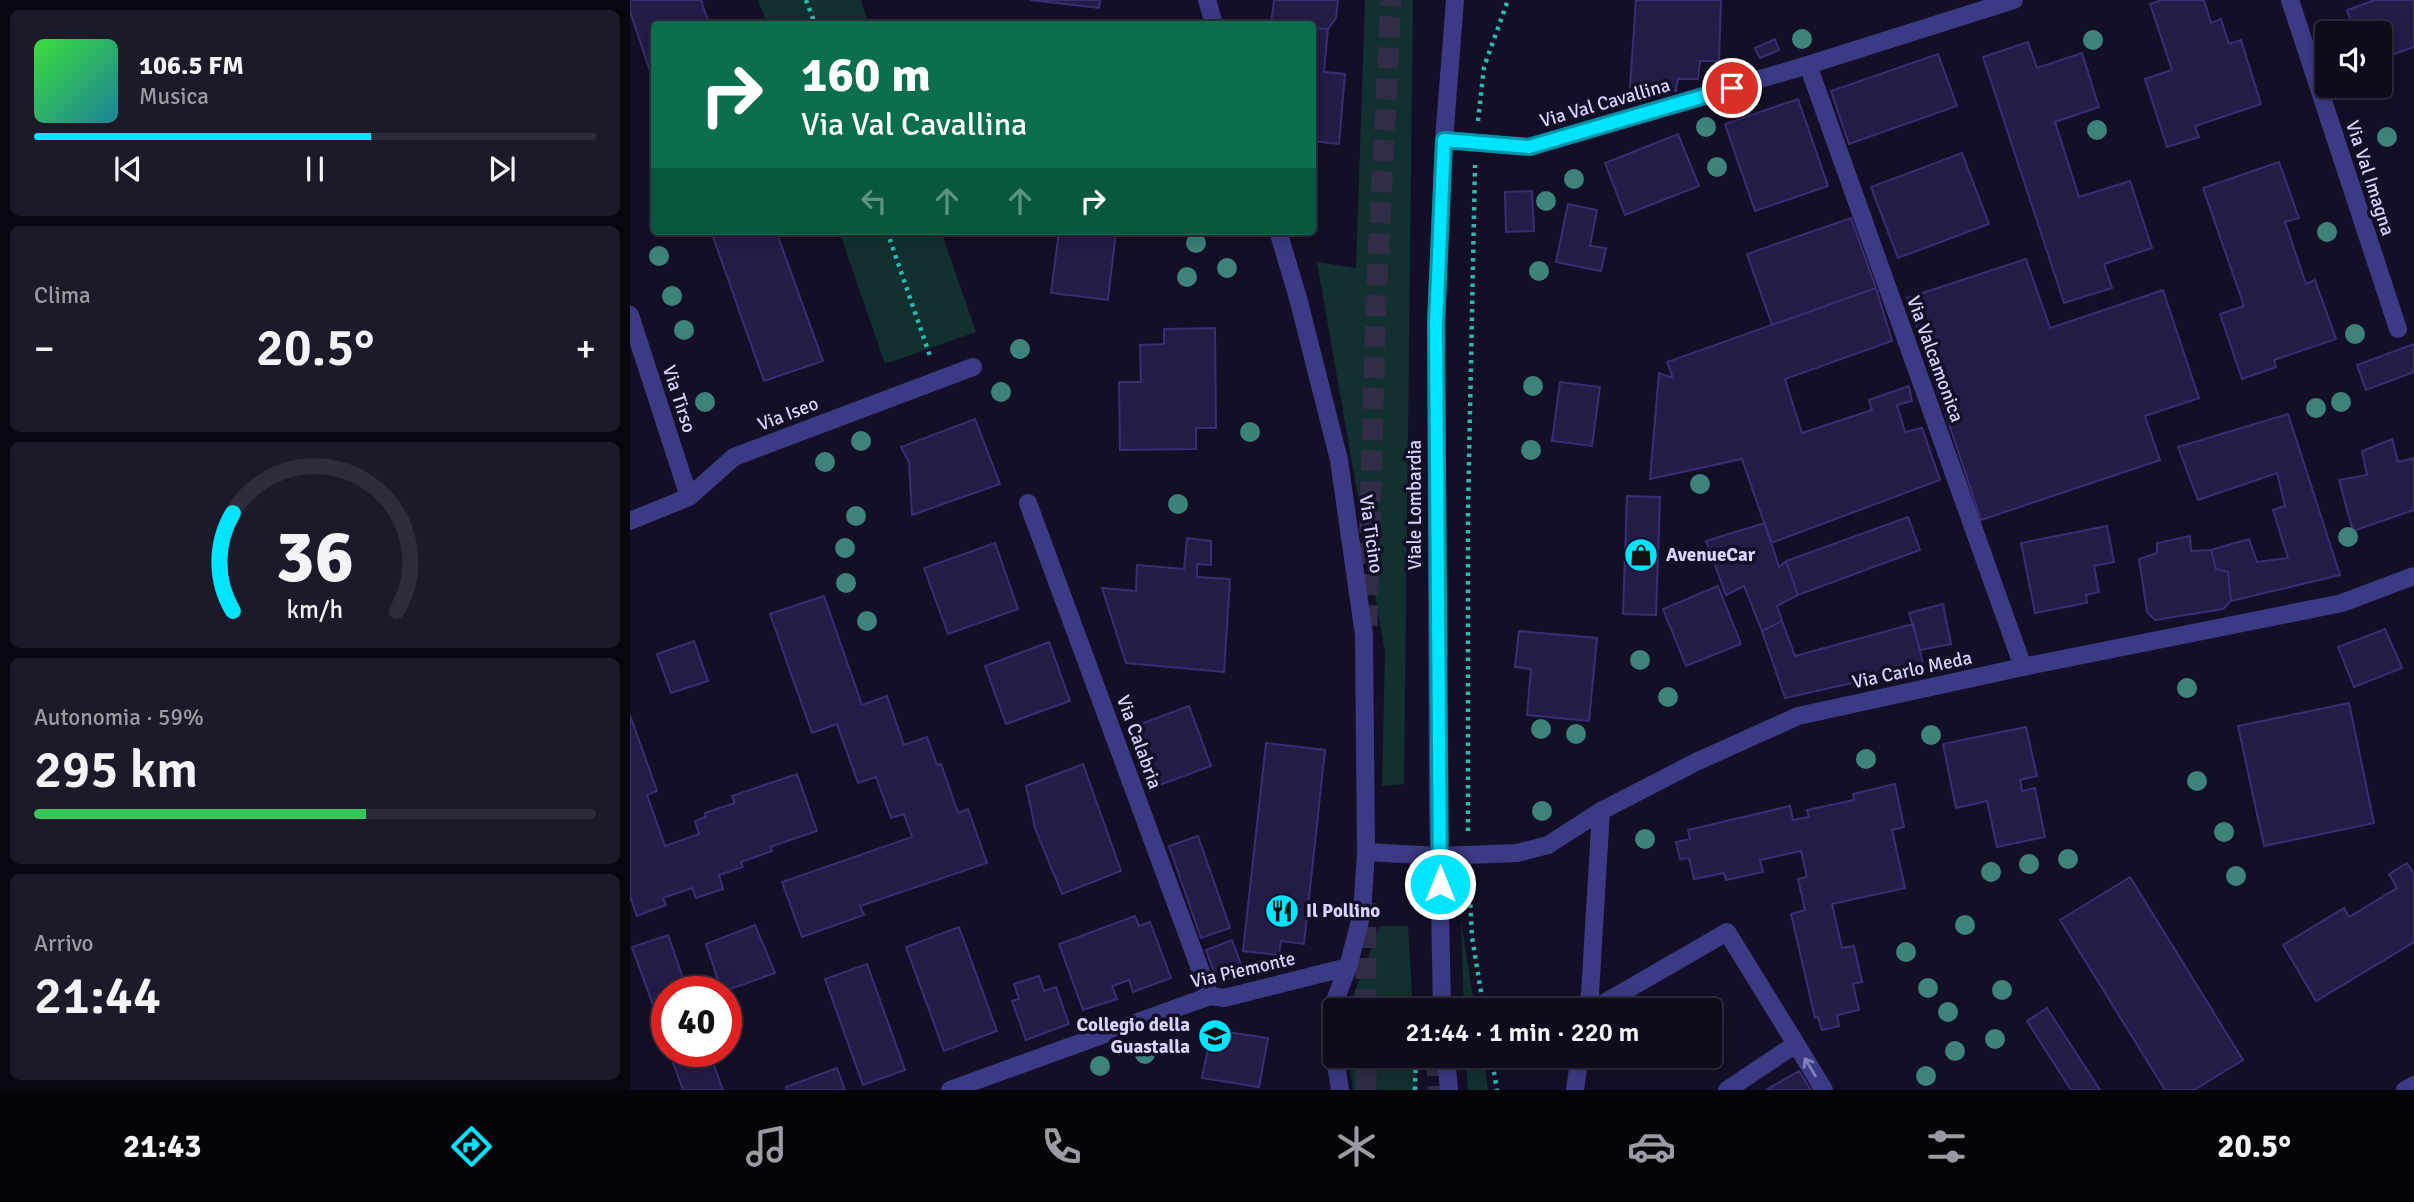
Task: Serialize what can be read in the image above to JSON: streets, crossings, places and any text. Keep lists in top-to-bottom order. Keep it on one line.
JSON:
{"streets":{"street":["Via Val Cavallina","Via Val Imagna","Via Valcamonica","Via Tirso","Via Iseo","Viale Lombardia","Via Ticino","Via Carlo Meda","Via Calabria","Via Piemonte"]},"crossings":[["Via Val Cavallina","Via Valcamonica"],["Via Val Cavallina","Viale Lombardia"],["Via Valcamonica","Via Carlo Meda"],["Via Tirso","Via Iseo"],["Viale Lombardia","Via Carlo Meda"],["Via Ticino","Via Carlo Meda"],["Via Ticino","Via Piemonte"],["Via Calabria","Via Piemonte"]],"places":{"shop":["AvenueCar"],"restaurant":["Il Pollino"],"school or university":["Collegio della Guastalla"]},"page":{"turn":["160 m","Via Val Cavallina"],"song":["106.5 FM","Musica"],"tile":["Clima",["Autonomia · 59%","295 km"],["Arrivo","21:44"]],"heat":["−","20.5°","+"],"limit":"40","trip":"21:44 · 1 min · 220 m","tabs":["21:43","20.5°"],"gauge":["36","km/h"]}}
